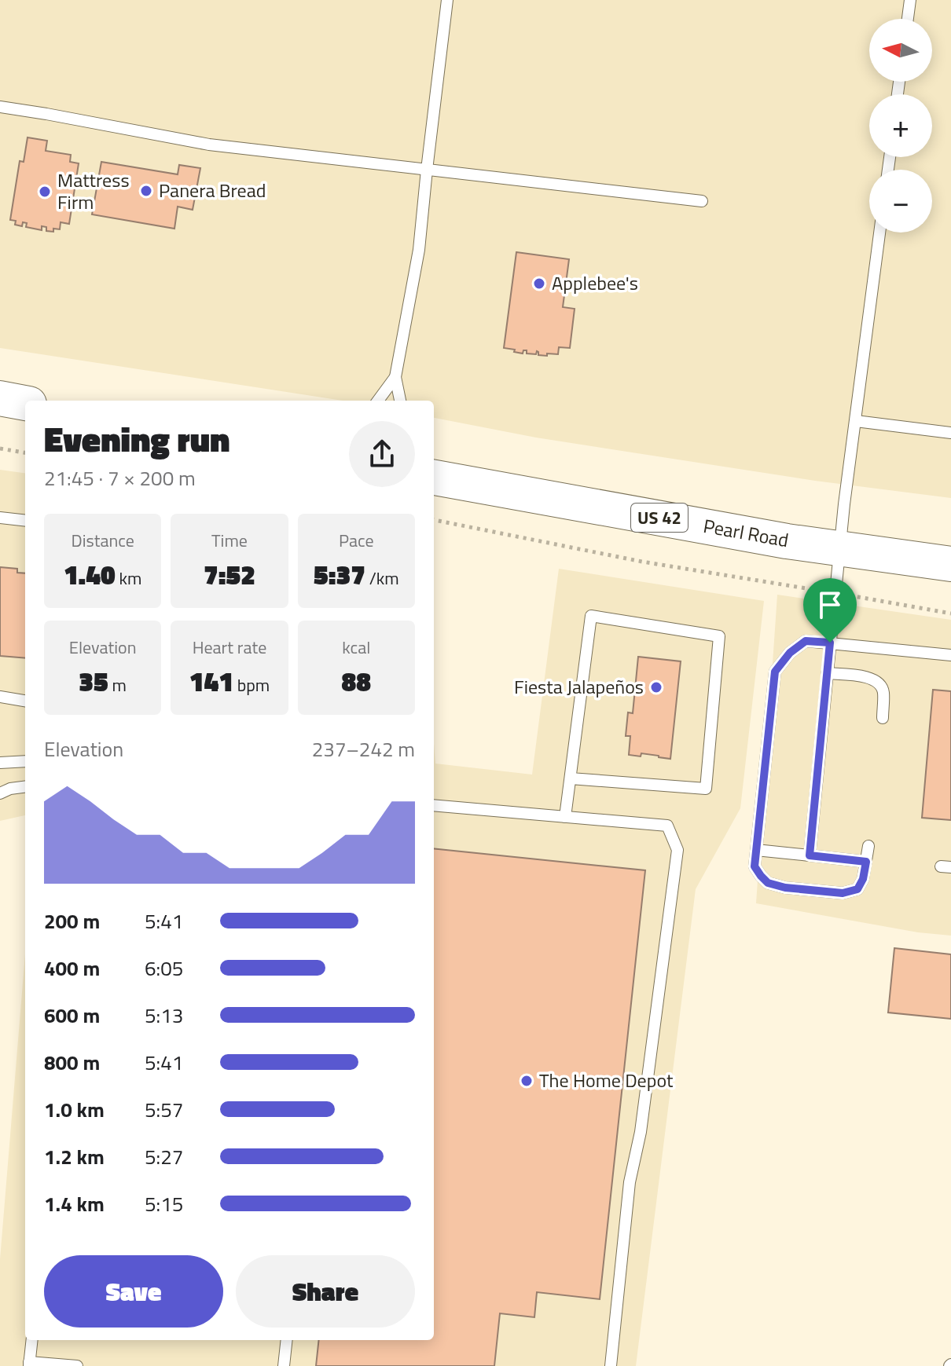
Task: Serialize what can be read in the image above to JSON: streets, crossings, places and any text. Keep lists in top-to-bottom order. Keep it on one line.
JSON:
{"streets":{"main road":["US 42","Pearl Road"]},"places":["Panera Bread","Mattress Firm","Applebee's","Fiesta Jalapeños","The Home Depot"],"north":"left","page":{"map_buttons":["+","−"],"heading":["Evening run","21:45 · 7 × 200 m"],"stats":[["Distance","1.40 km"],["Time","7:52"],["Pace","5:37 /km"],["Elevation","35 m"],["Heart rate","141 bpm"],["kcal","88"]],"chart":["Elevation","237–242 m"],"list":[{"name":"200 m","note":"5:41"},{"name":"400 m","note":"6:05"},{"name":"600 m","note":"5:13"},{"name":"800 m","note":"5:41"},{"name":"1.0 km","note":"5:57"},{"name":"1.2 km","note":"5:27"},{"name":"1.4 km","note":"5:15"}],"buttons":["Save","Share"]}}
